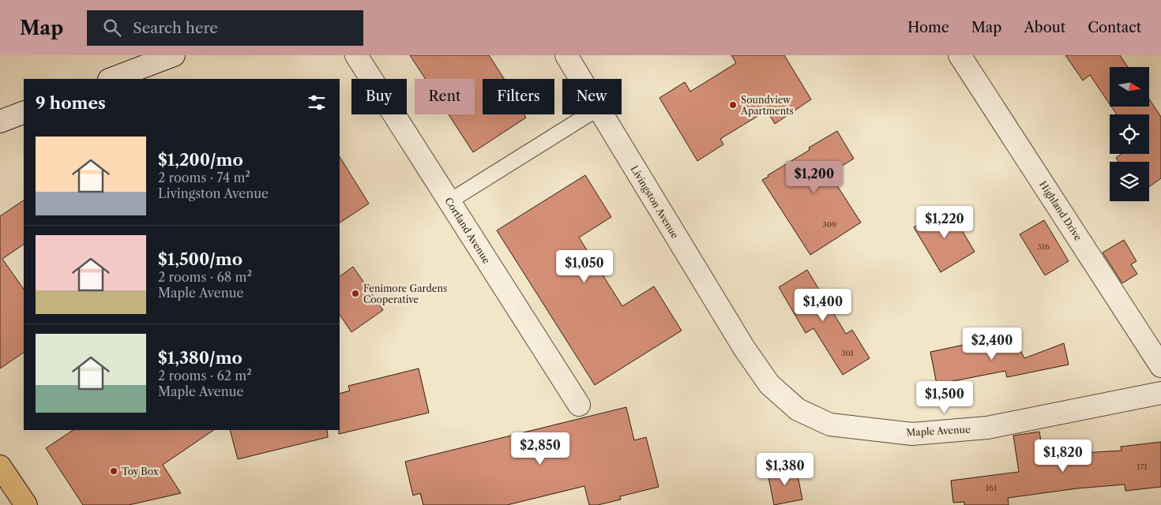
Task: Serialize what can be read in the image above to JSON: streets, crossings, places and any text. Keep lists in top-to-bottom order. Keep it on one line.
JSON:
{"streets":{"street":["Livingston Avenue","Highland Drive","Cortland Avenue","Maple Avenue"]},"crossings":[["Livingston Avenue","Maple Avenue"]],"places":["Soundview Apartments","Fenimore Gardens Cooperative","Toy Box"],"house_numbers":["309","316","301","171","161"],"north":"right","page":{"header":"Map","search":"Search here","nav":["Home","Map","About","Contact"],"chip":["Buy","Rent","Filters","New"],"heading":"9 homes","list":[{"name":"$1,200/mo","note":"2 rooms · 74 m² · Livingston Avenue"},{"name":"$1,500/mo","note":"2 rooms · 68 m² · Maple Avenue"},{"name":"$1,380/mo","note":"2 rooms · 62 m² · Maple Avenue"}],"price":["$1,200","$1,220","$1,050","$1,400","$2,400","$1,500","$2,850","$1,820","$1,380"]}}
